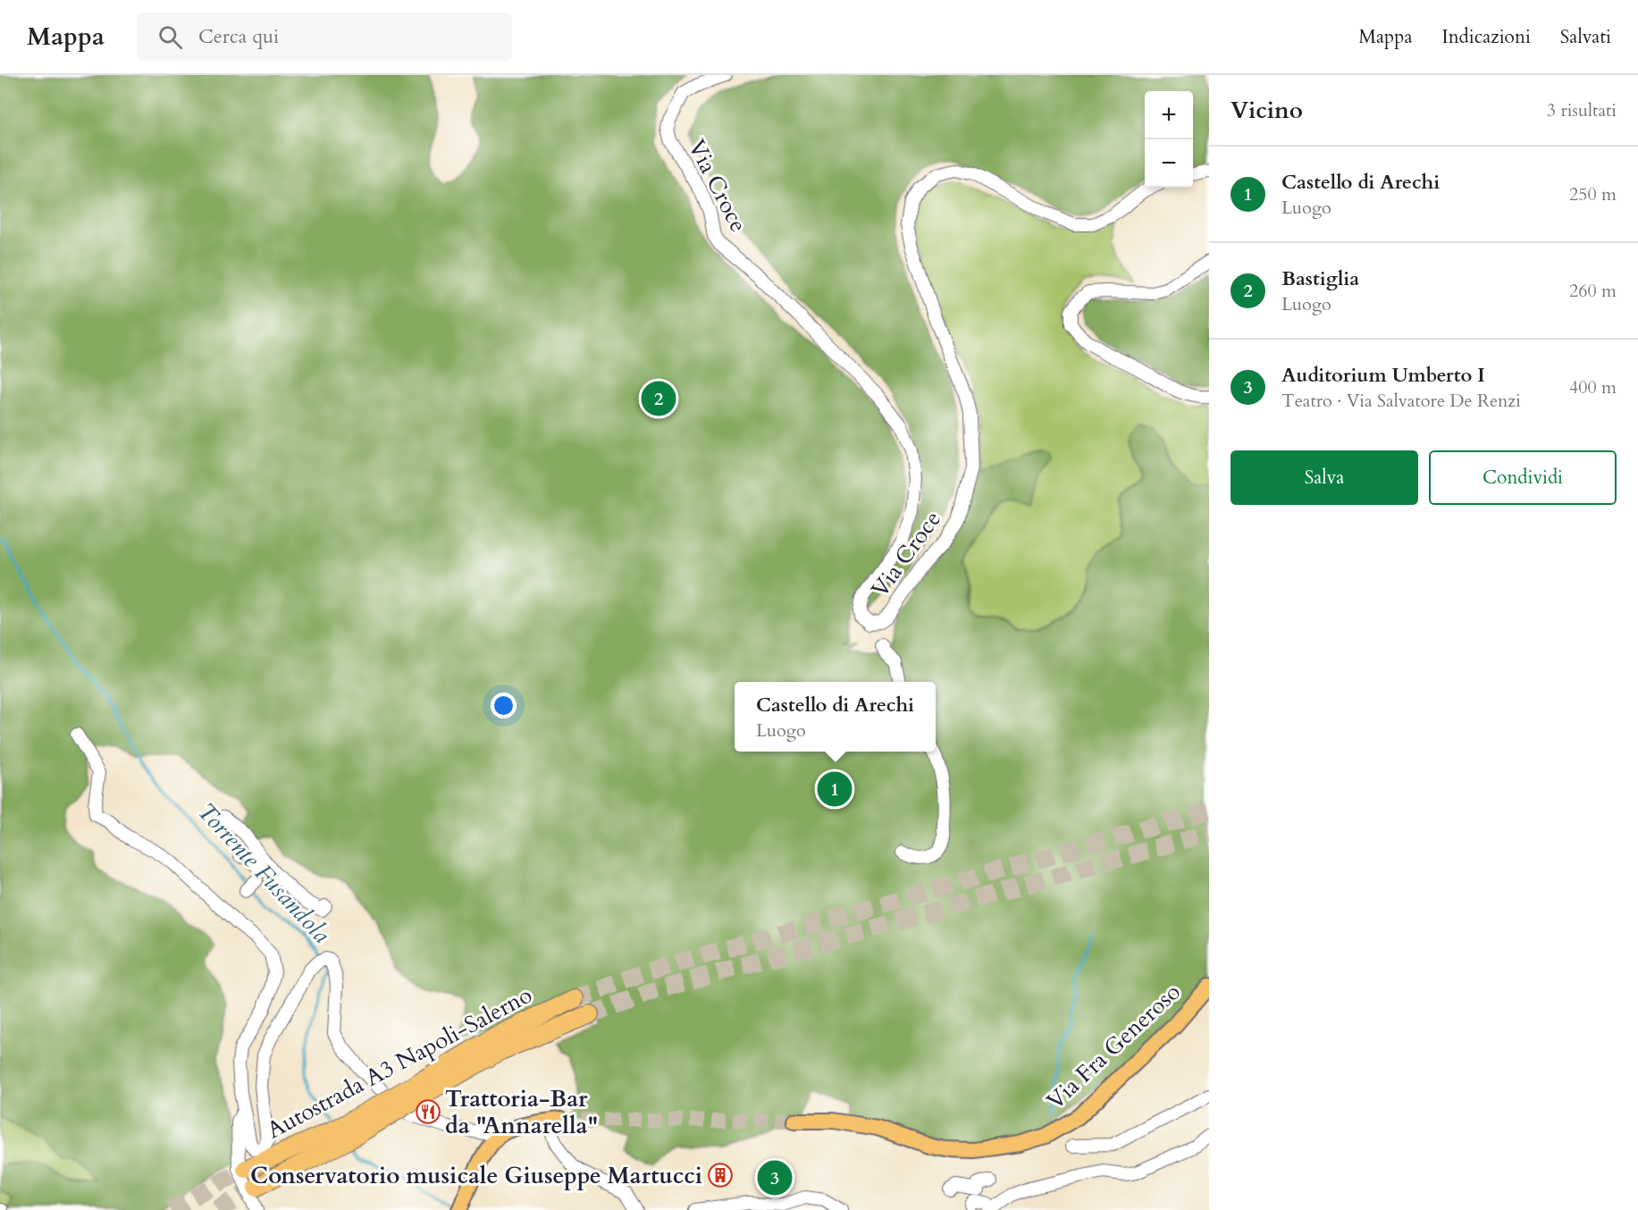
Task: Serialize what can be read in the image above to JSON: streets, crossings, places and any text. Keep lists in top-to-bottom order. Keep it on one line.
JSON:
{"streets":{"highway":["Autostrada A3 Napoli-Salerno"],"main road":["Via Fra Generoso"],"street":["Via Croce"]},"water":["Torrente Fusandola"],"places":{"restaurant":["Trattoria-Bar da \"Annarella\""],"building":["Conservatorio musicale Giuseppe Martucci"]},"page":{"header":"Mappa","search":"Cerca qui","nav":["Mappa","Indicazioni","Salvati"],"heading":["Vicino","3 risultati"],"map_buttons":["+","−"],"list":[{"mark":"1","name":"Castello di Arechi","note":"Luogo","value":"250 m"},{"mark":"2","name":"Bastiglia","note":"Luogo","value":"260 m"},{"mark":"3","name":"Auditorium Umberto I","note":"Teatro · Via Salvatore De Renzi","value":"400 m"}],"pins":["2","1","3"],"buttons":["Salva","Condividi"],"popup":["Castello di Arechi","Luogo"]}}
